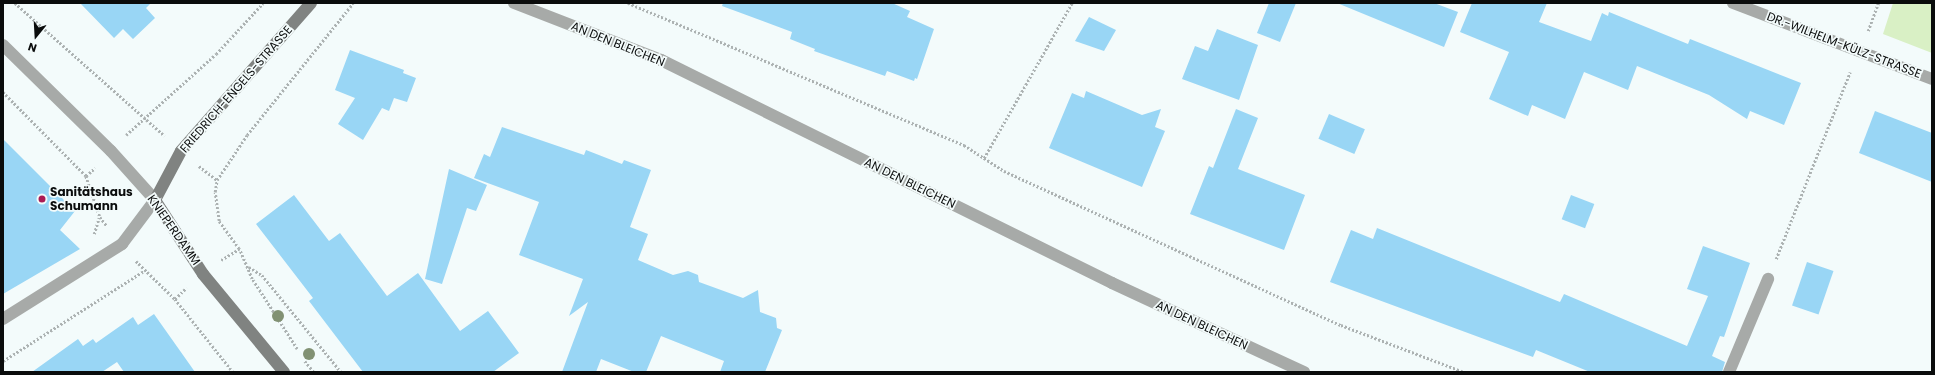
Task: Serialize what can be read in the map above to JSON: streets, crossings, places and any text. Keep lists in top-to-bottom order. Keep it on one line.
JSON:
{"streets":{"main road":["FRIEDRICH-ENGELS-STRASSE","KNIEPERDAMM"],"street":["AN DEN BLEICHEN","DR.-WILHELM-KÜLZ-STRASSE"]},"crossings":[["FRIEDRICH-ENGELS-STRASSE","KNIEPERDAMM"]],"places":["Sanitätshaus Schumann"],"north":"bottom"}
